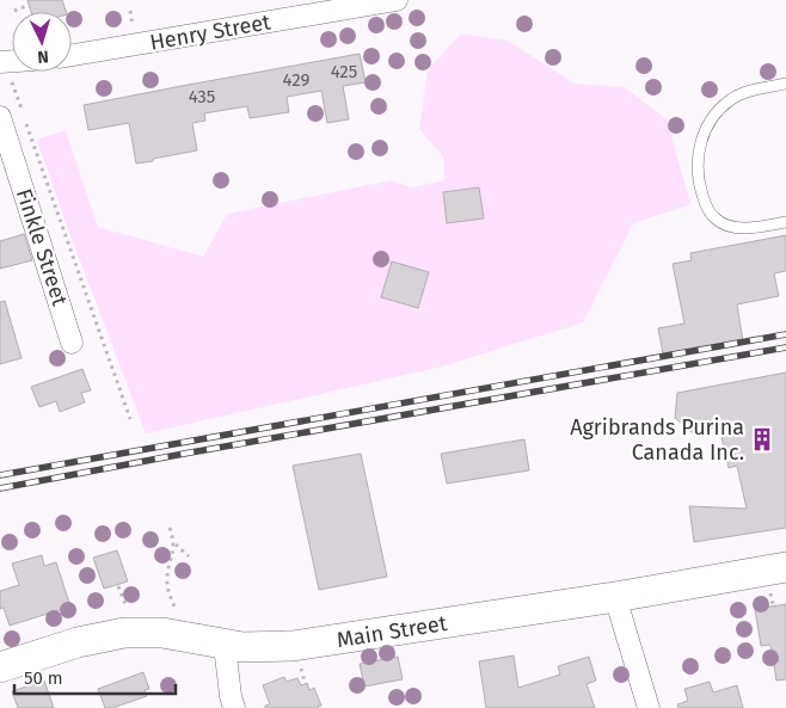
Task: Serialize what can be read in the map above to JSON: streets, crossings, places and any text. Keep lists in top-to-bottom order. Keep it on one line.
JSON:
{"streets":{"main road":["Main Street"],"street":["Henry Street","Finkle Street"]},"places":{"building":["Agribrands Purina Canada Inc."]},"house_numbers":["425","429","435"],"scale_bar":"50 m","north":"bottom"}
